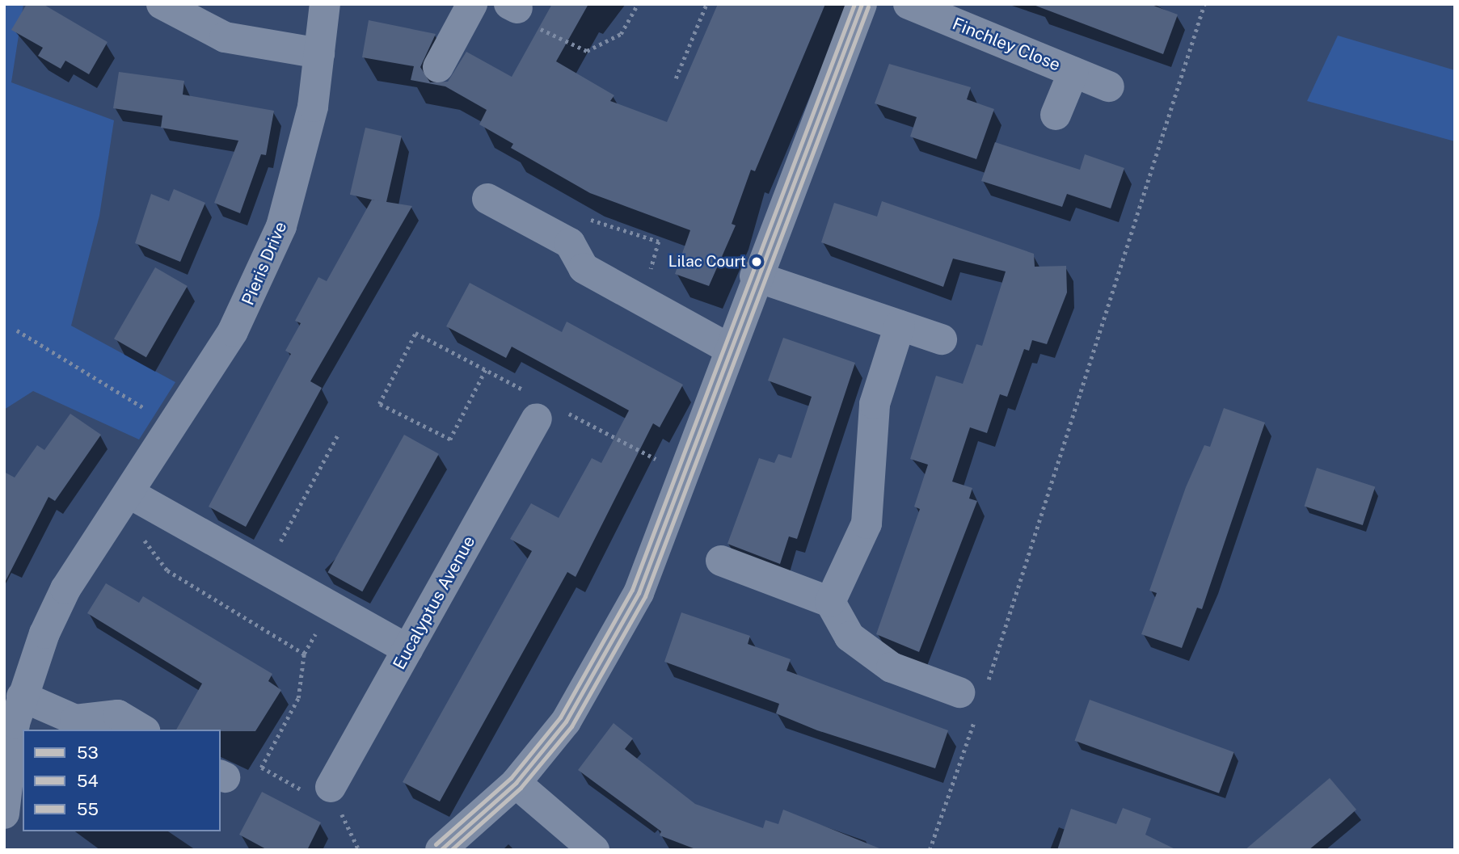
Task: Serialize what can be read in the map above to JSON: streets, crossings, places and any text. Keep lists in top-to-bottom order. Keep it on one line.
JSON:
{"streets":{"street":["Finchley Close","Pieris Drive","Eucalyptus Avenue"]},"places":["Lilac Court"],"lines":["transit line 53","transit line 55","transit line 54"],"legend":["53","54","55"]}
